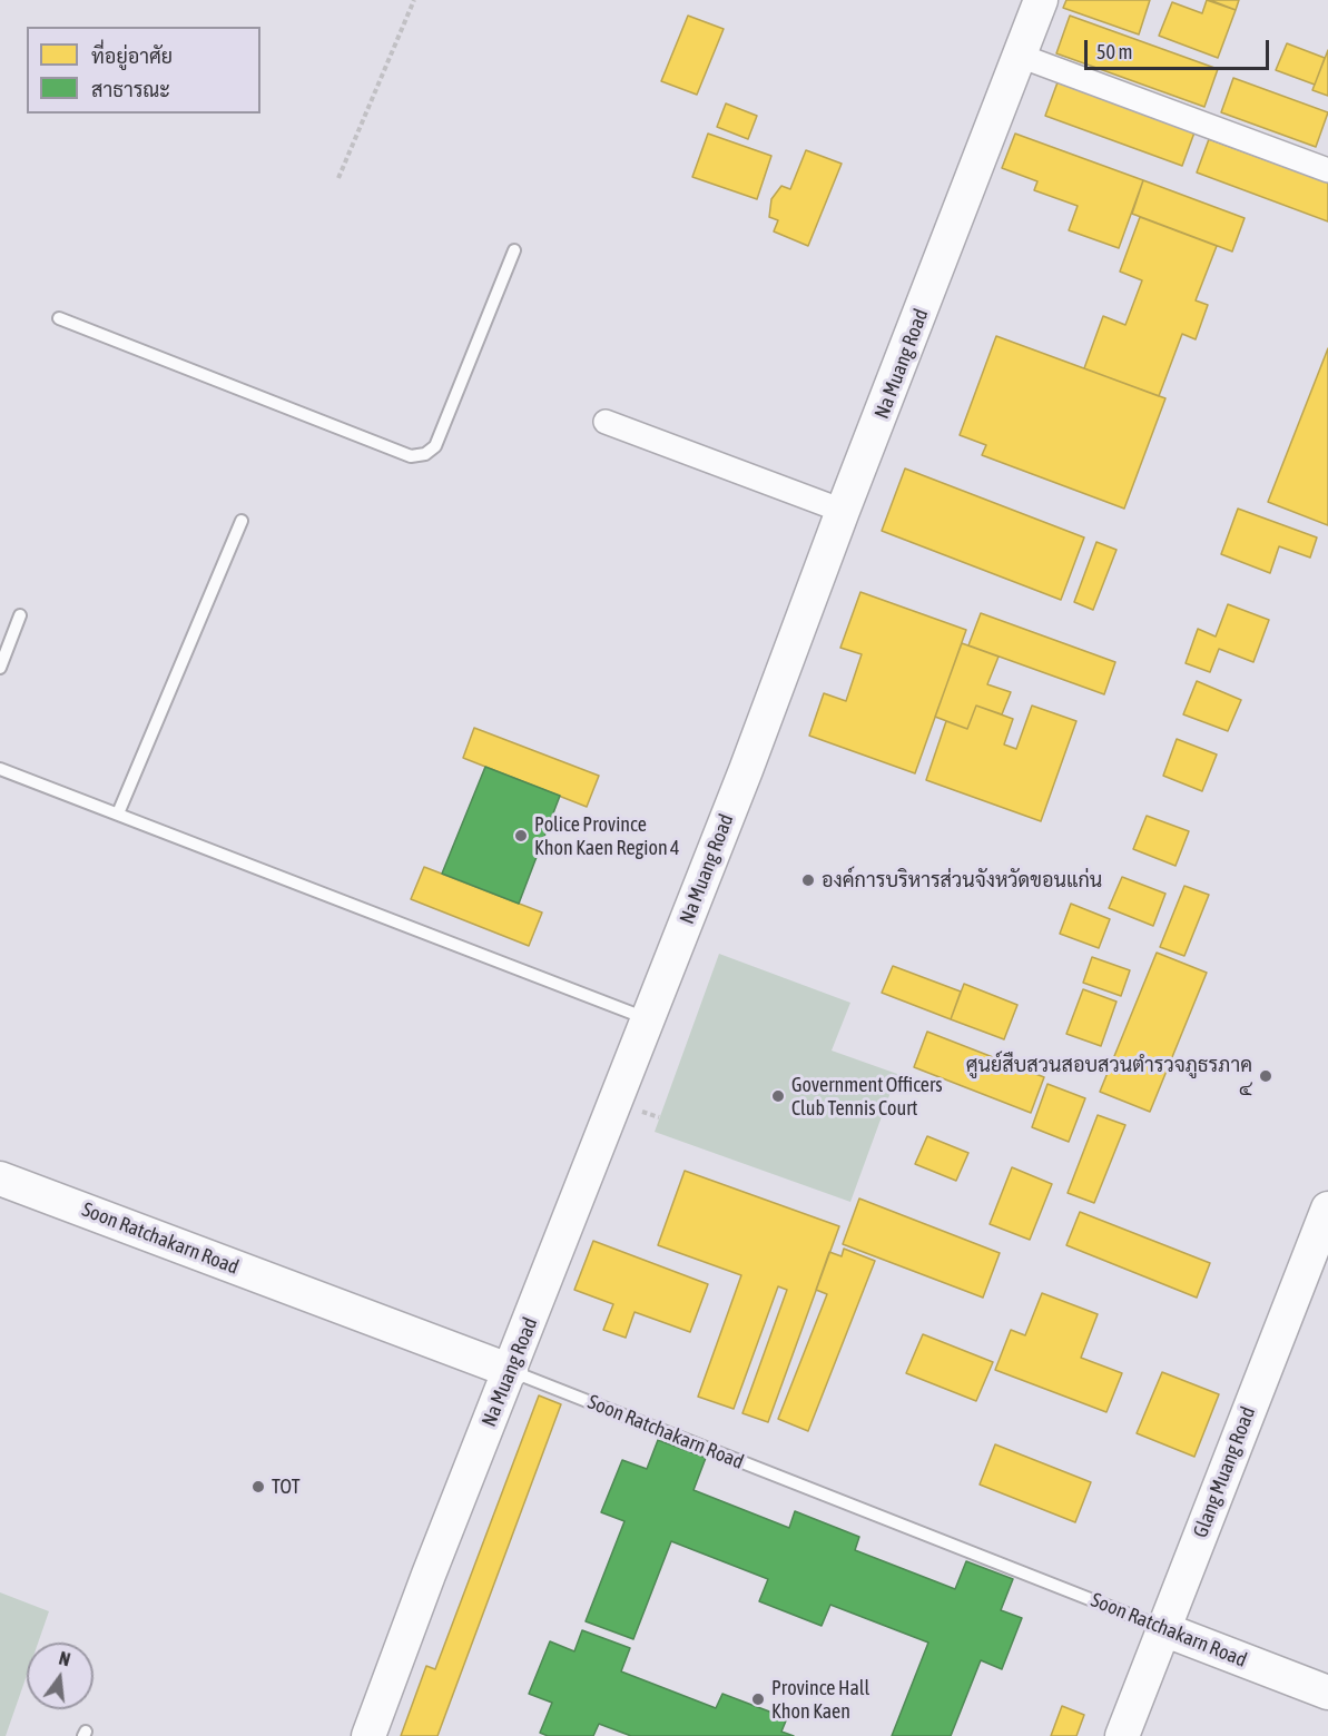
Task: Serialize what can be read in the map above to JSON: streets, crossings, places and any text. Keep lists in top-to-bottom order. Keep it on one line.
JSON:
{"streets":{"street":["Na Muang Road","Soon Ratchakarn Road","Glang Muang Road"]},"crossings":[["Na Muang Road","Soon Ratchakarn Road"],["Soon Ratchakarn Road","Glang Muang Road"]],"places":["Police Province Khon Kaen Region 4","องค์การบริหารส่วนจังหวัดขอนแก่น","ศูนย์สืบสวนสอบสวนตำรวจภูธรภาค ๔","Government Officers Club Tennis Court","TOT","Province Hall Khon Kaen"],"legend":["ที่อยู่อาศัย","สาธารณะ"],"scale_bar":"50 m","north":"top"}
